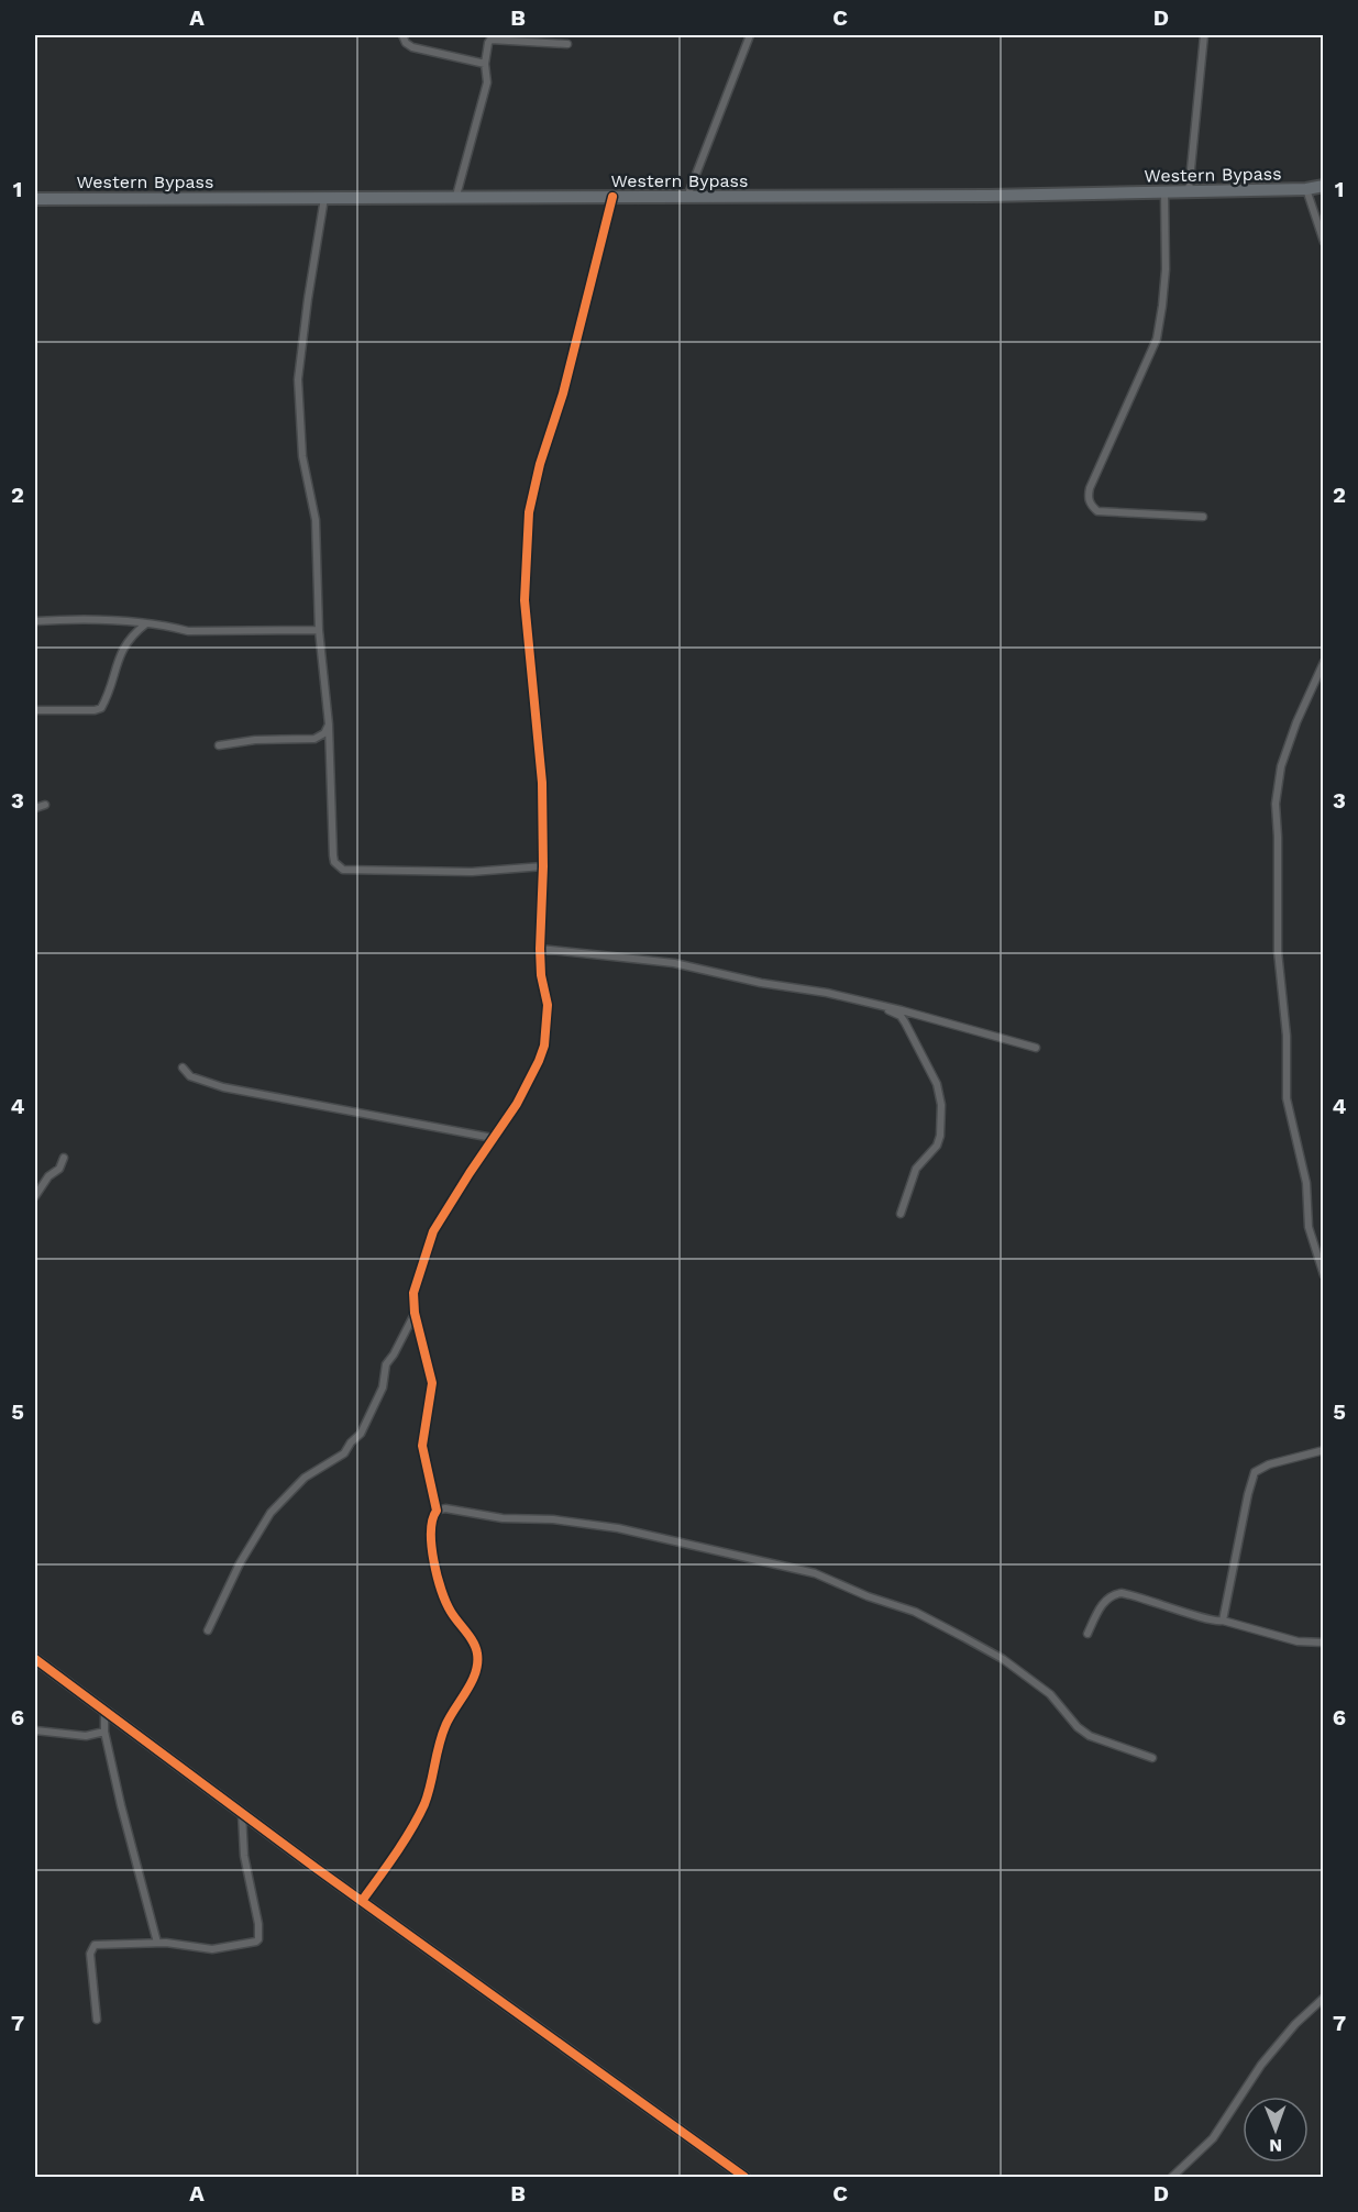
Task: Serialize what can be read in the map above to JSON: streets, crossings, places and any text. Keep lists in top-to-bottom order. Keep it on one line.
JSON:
{"streets":{"main road":["Western Bypass"]},"north":"bottom","grid":{"columns":["A","B","C","D"],"rows":["1","2","3","4","5","6","7"]}}
